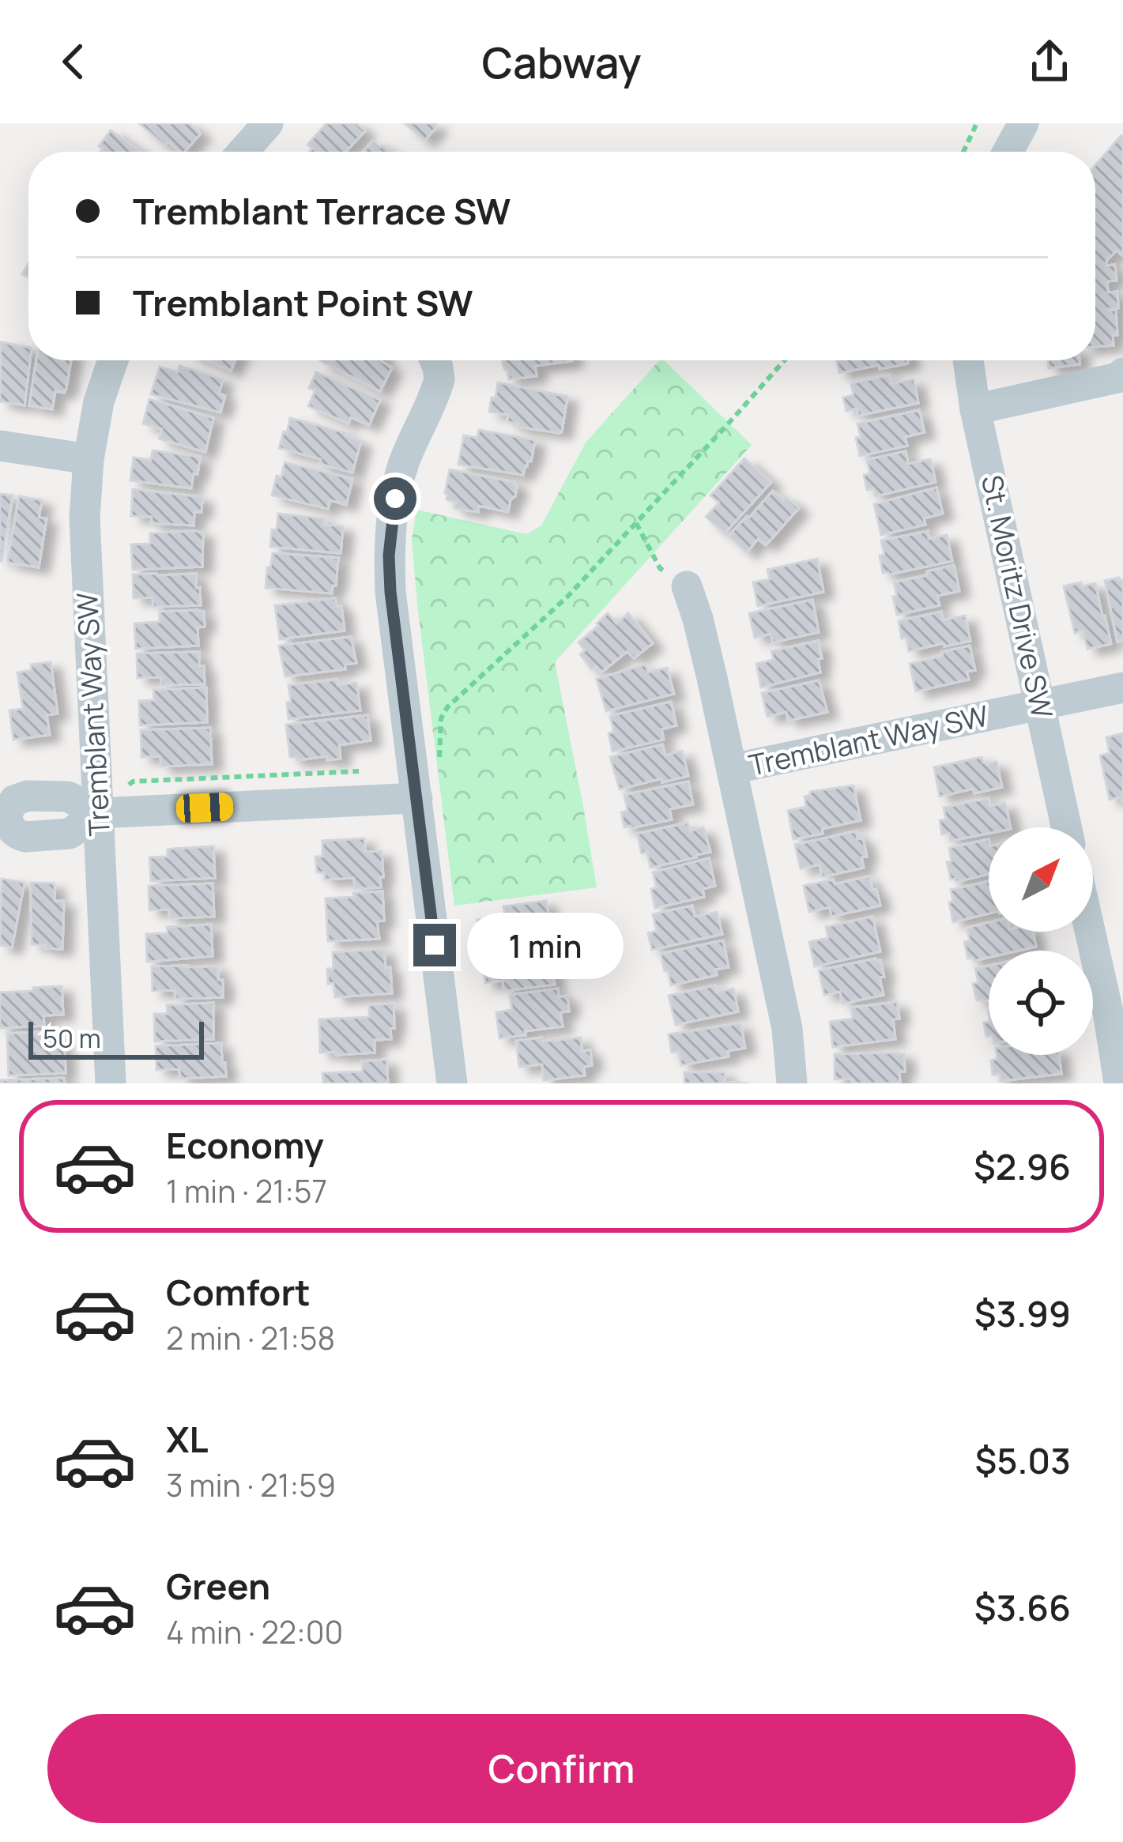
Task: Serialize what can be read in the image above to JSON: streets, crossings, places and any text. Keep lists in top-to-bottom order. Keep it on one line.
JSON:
{"streets":{"street":["St. Moritz Drive SW","Tremblant Way SW"]},"crossings":[["St. Moritz Drive SW","Tremblant Way SW"]],"scale_bar":"50 m","north":"top right","page":{"header":"Cabway","banner":["Tremblant Terrace SW","Tremblant Point SW"],"bubble":"1 min","scale":"50 m","list":[{"name":"Economy","note":"1 min · 21:57","value":"$2.96"},{"name":"Comfort","note":"2 min · 21:58","value":"$3.99"},{"name":"XL","note":"3 min · 21:59","value":"$5.03"},{"name":"Green","note":"4 min · 22:00","value":"$3.66"}],"buttons":"Confirm"}}
